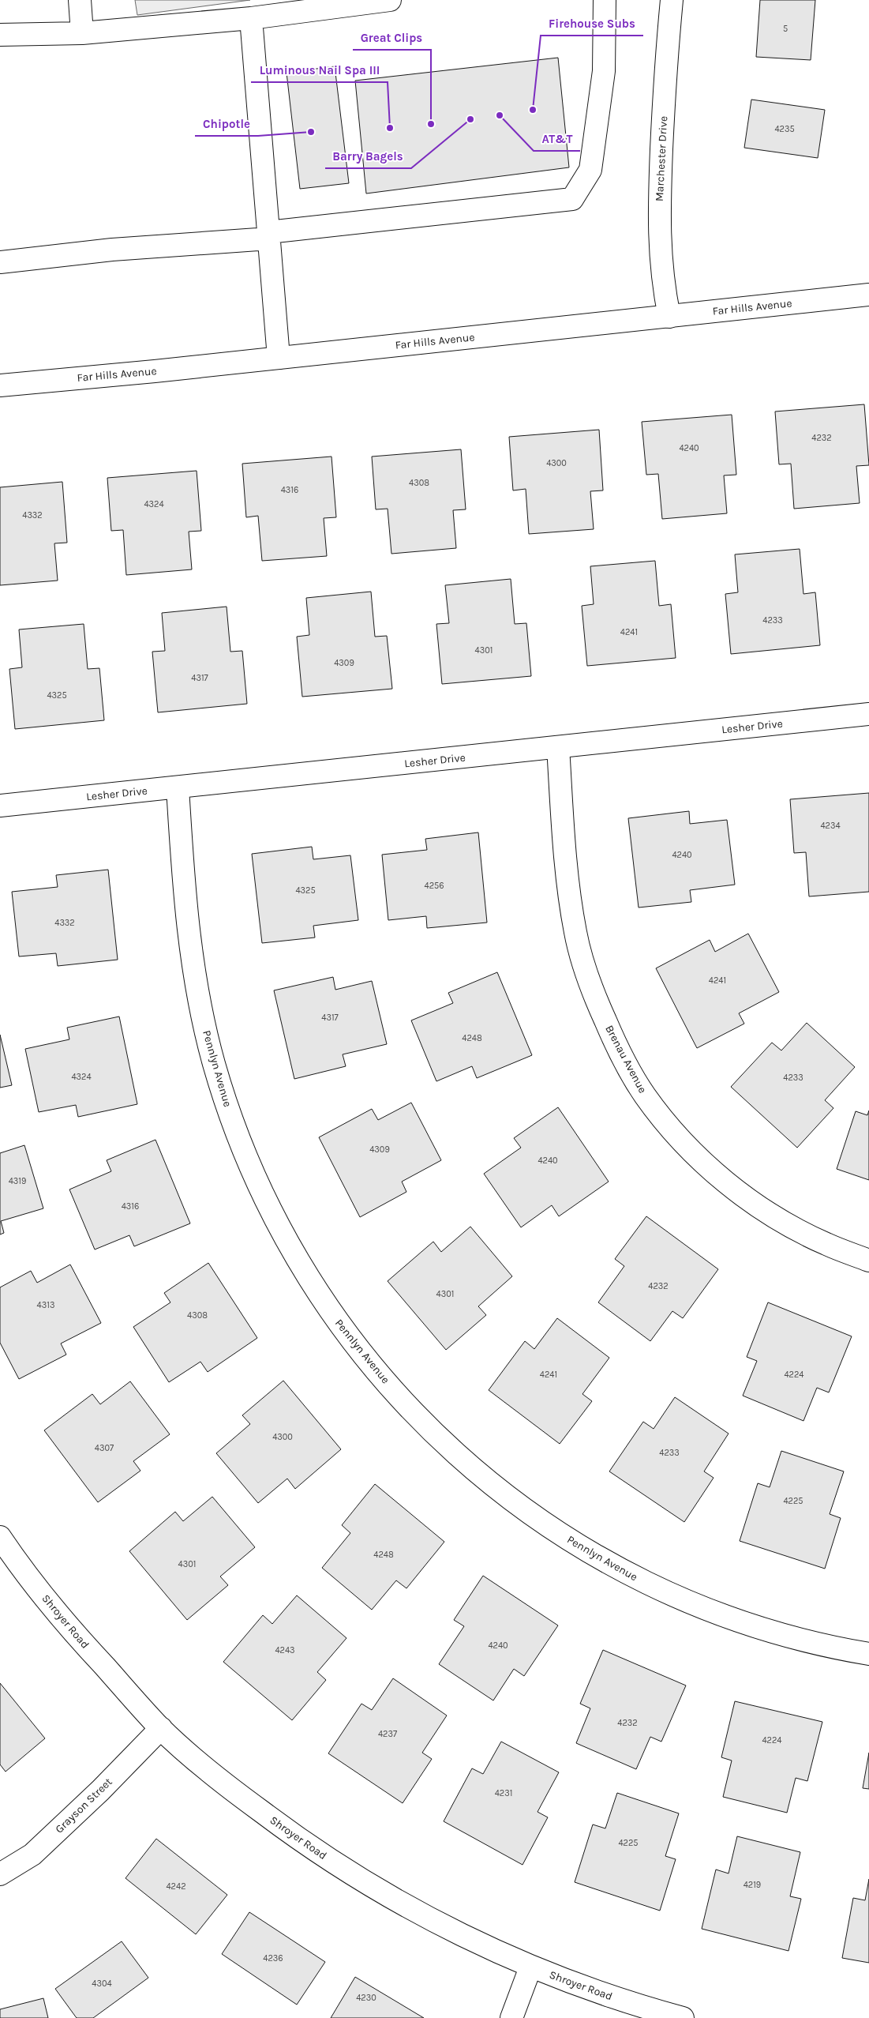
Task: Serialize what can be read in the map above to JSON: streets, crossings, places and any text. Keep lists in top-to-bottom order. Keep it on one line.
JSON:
{"streets":{"street":["Marchester Drive","Far Hills Avenue","Lesher Drive","Brenau Avenue","Pennlyn Avenue","Shroyer Road","Grayson Street"]},"crossings":[["Marchester Drive","Far Hills Avenue"],["Lesher Drive","Brenau Avenue"],["Lesher Drive","Pennlyn Avenue"],["Shroyer Road","Grayson Street"]],"places":["Firehouse Subs","AT&T","Barry Bagels","Great Clips","Luminous Nail Spa III","Chipotle"],"house_numbers":["5","4235","4232","4240","4300","4308","4316","4324","4332","4233","4241","4301","4309","4317","4325","4234","4240","4256","4325","4332","4241","4317","4248","4324","4233","4309","4240","4319","4316","4232","4301","4313","4308","4241","4224","4300","4307","4233","4225","4248","4301","4240","4243","4232","4237","4224","4231","4225","4219","4242","4236","4304","4230"]}
